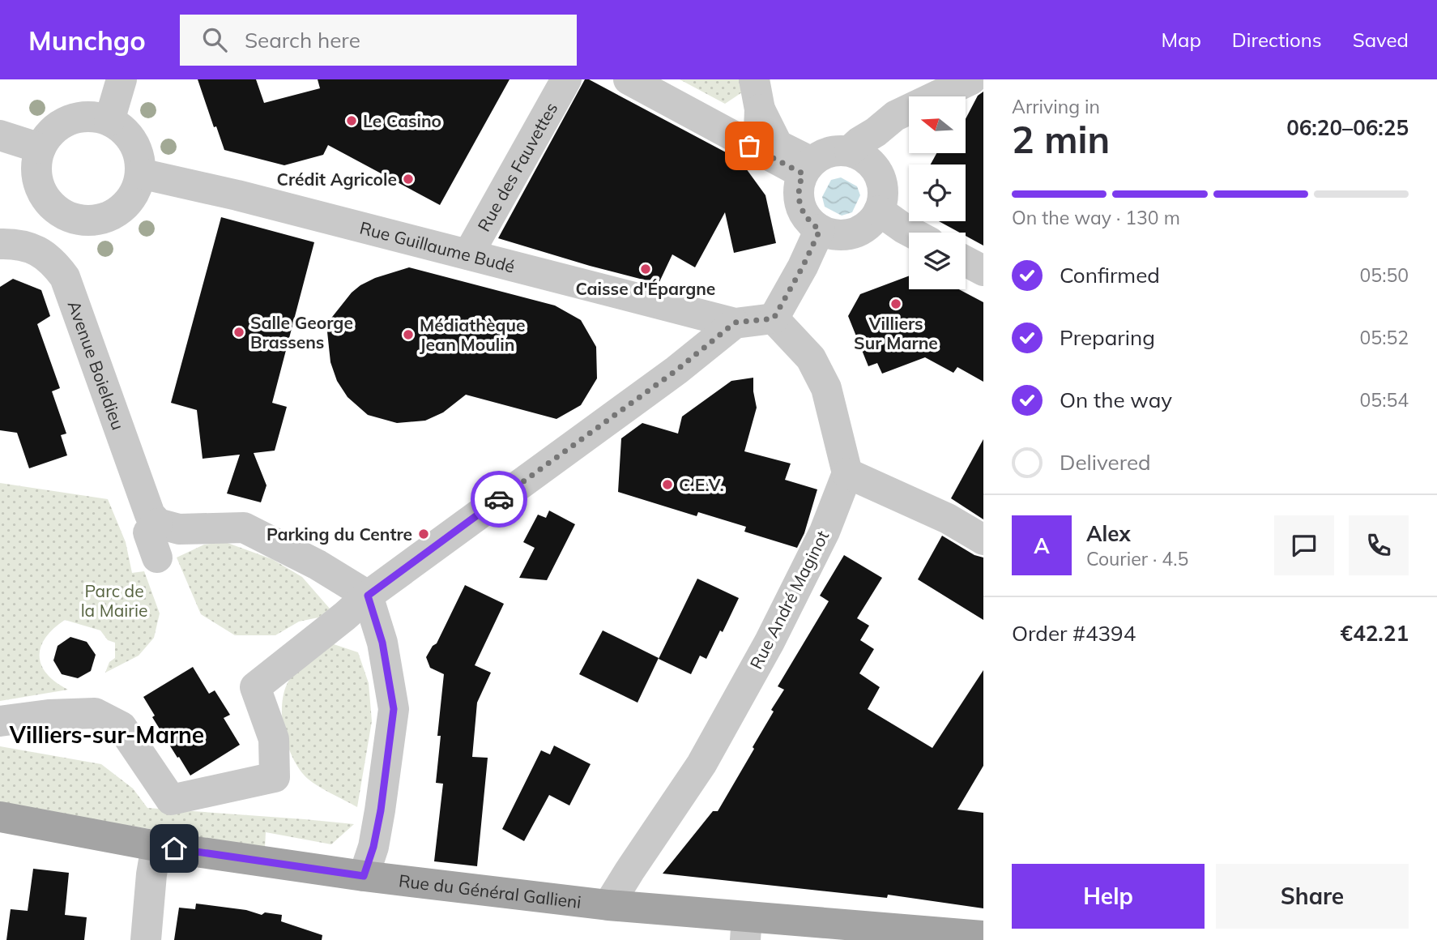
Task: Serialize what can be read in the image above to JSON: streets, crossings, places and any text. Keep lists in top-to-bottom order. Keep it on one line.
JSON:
{"streets":{"main road":["Rue du Général Gallieni"],"street":["Rue des Fauvettes","Rue Guillaume Budé","Avenue Boieldieu","Rue André Maginot"]},"crossings":[["Rue des Fauvettes","Rue Guillaume Budé"],["Rue André Maginot","Rue du Général Gallieni"]],"districts":["Villiers-sur-Marne"],"parks":["Parc de la Mairie"],"places":["Le Casino","Crédit Agricole","Caisse d'Épargne","Villiers Sur Marne","Salle George Brassens","Médiathèque Jean Moulin","C.E.V.","Parking du Centre"],"north":"left","page":{"header":"Munchgo","search":"Search here","nav":["Map","Directions","Saved"],"heading":["2 min","Arriving in","06:20–06:25"],"panel":["Alex","Courier · 4.5","Order #4394","€42.21"],"bar":"On the way · 130 m","list":[["Confirmed","05:50"],["Preparing","05:52"],["On the way","05:54"],"Delivered"],"round":"A","buttons":["Help","Share"]}}
